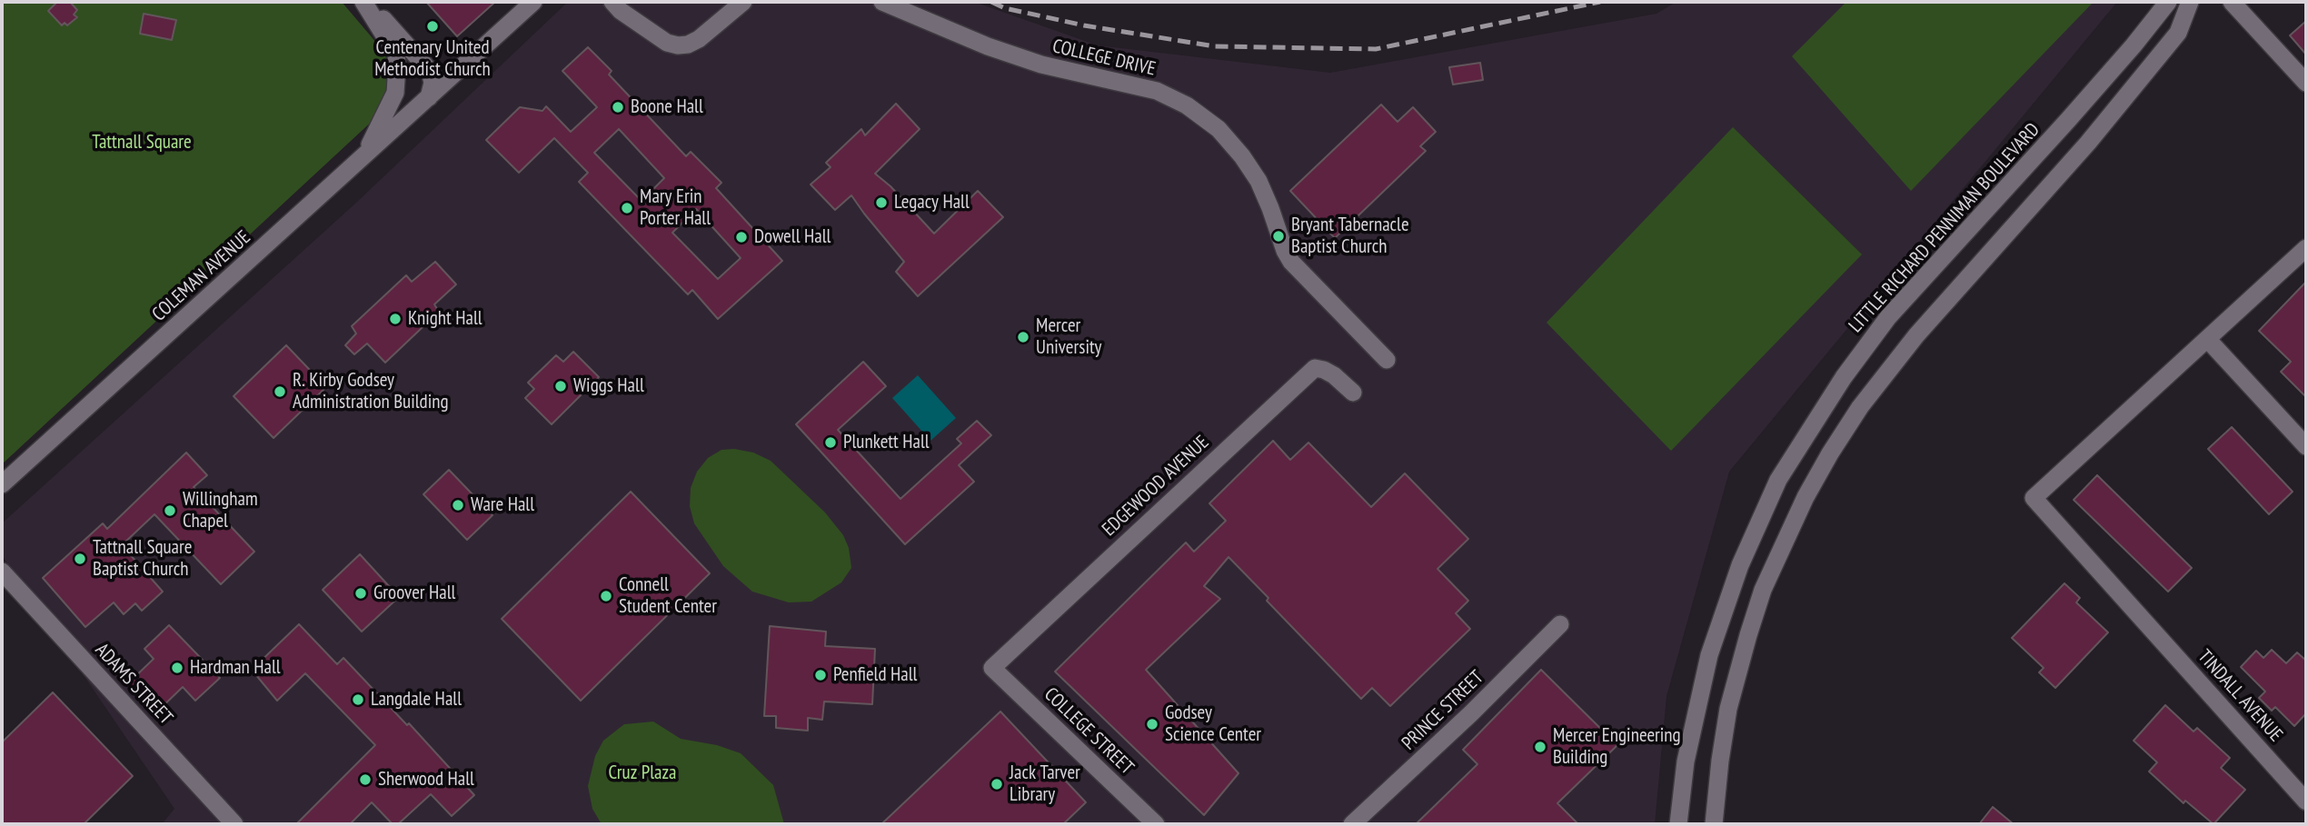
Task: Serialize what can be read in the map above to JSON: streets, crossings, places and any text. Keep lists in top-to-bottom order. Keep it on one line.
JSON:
{"streets":{"street":["COLLEGE DRIVE","LITTLE RICHARD PENNIMAN BOULEVARD","COLEMAN AVENUE","EDGEWOOD AVENUE","ADAMS STREET","TINDALL AVENUE","PRINCE STREET","COLLEGE STREET"]},"crossings":[["EDGEWOOD AVENUE","COLLEGE STREET"]],"parks":["Tattnall Square","Cruz Plaza"],"places":["Centenary United Methodist Church","Boone Hall","Legacy Hall","Mary Erin Porter Hall","Bryant Tabernacle Baptist Church","Dowell Hall","Knight Hall","Mercer University","Wiggs Hall","R. Kirby Godsey Administration Building","Plunkett Hall","Ware Hall","Willingham Chapel","Tattnall Square Baptist Church","Groover Hall","Connell Student Center","Hardman Hall","Penfield Hall","Langdale Hall","Godsey Science Center","Mercer Engineering Building","Sherwood Hall","Jack Tarver Library"]}
